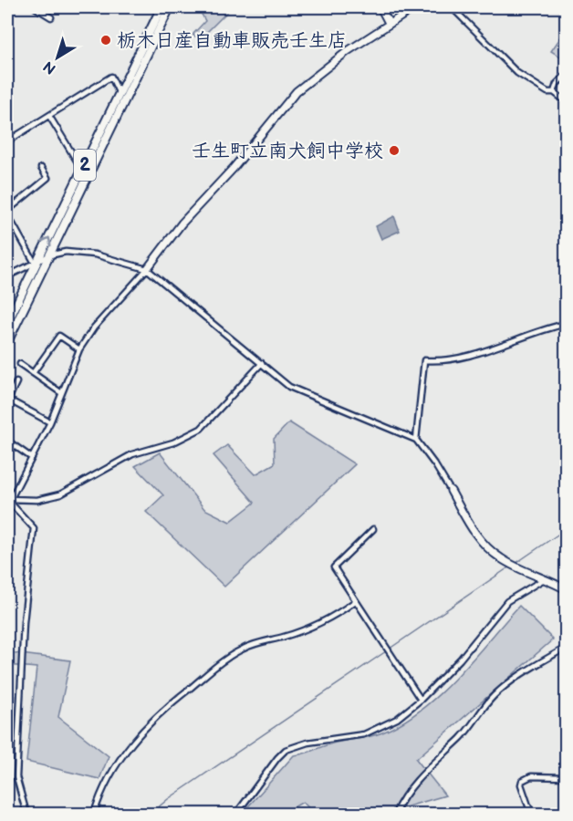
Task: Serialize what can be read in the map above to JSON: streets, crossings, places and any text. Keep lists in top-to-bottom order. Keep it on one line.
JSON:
{"streets":{"main road":["2"]},"places":["栃木日産自動車販売壬生店","壬生町立南犬飼中学校"],"north":"bottom left"}
